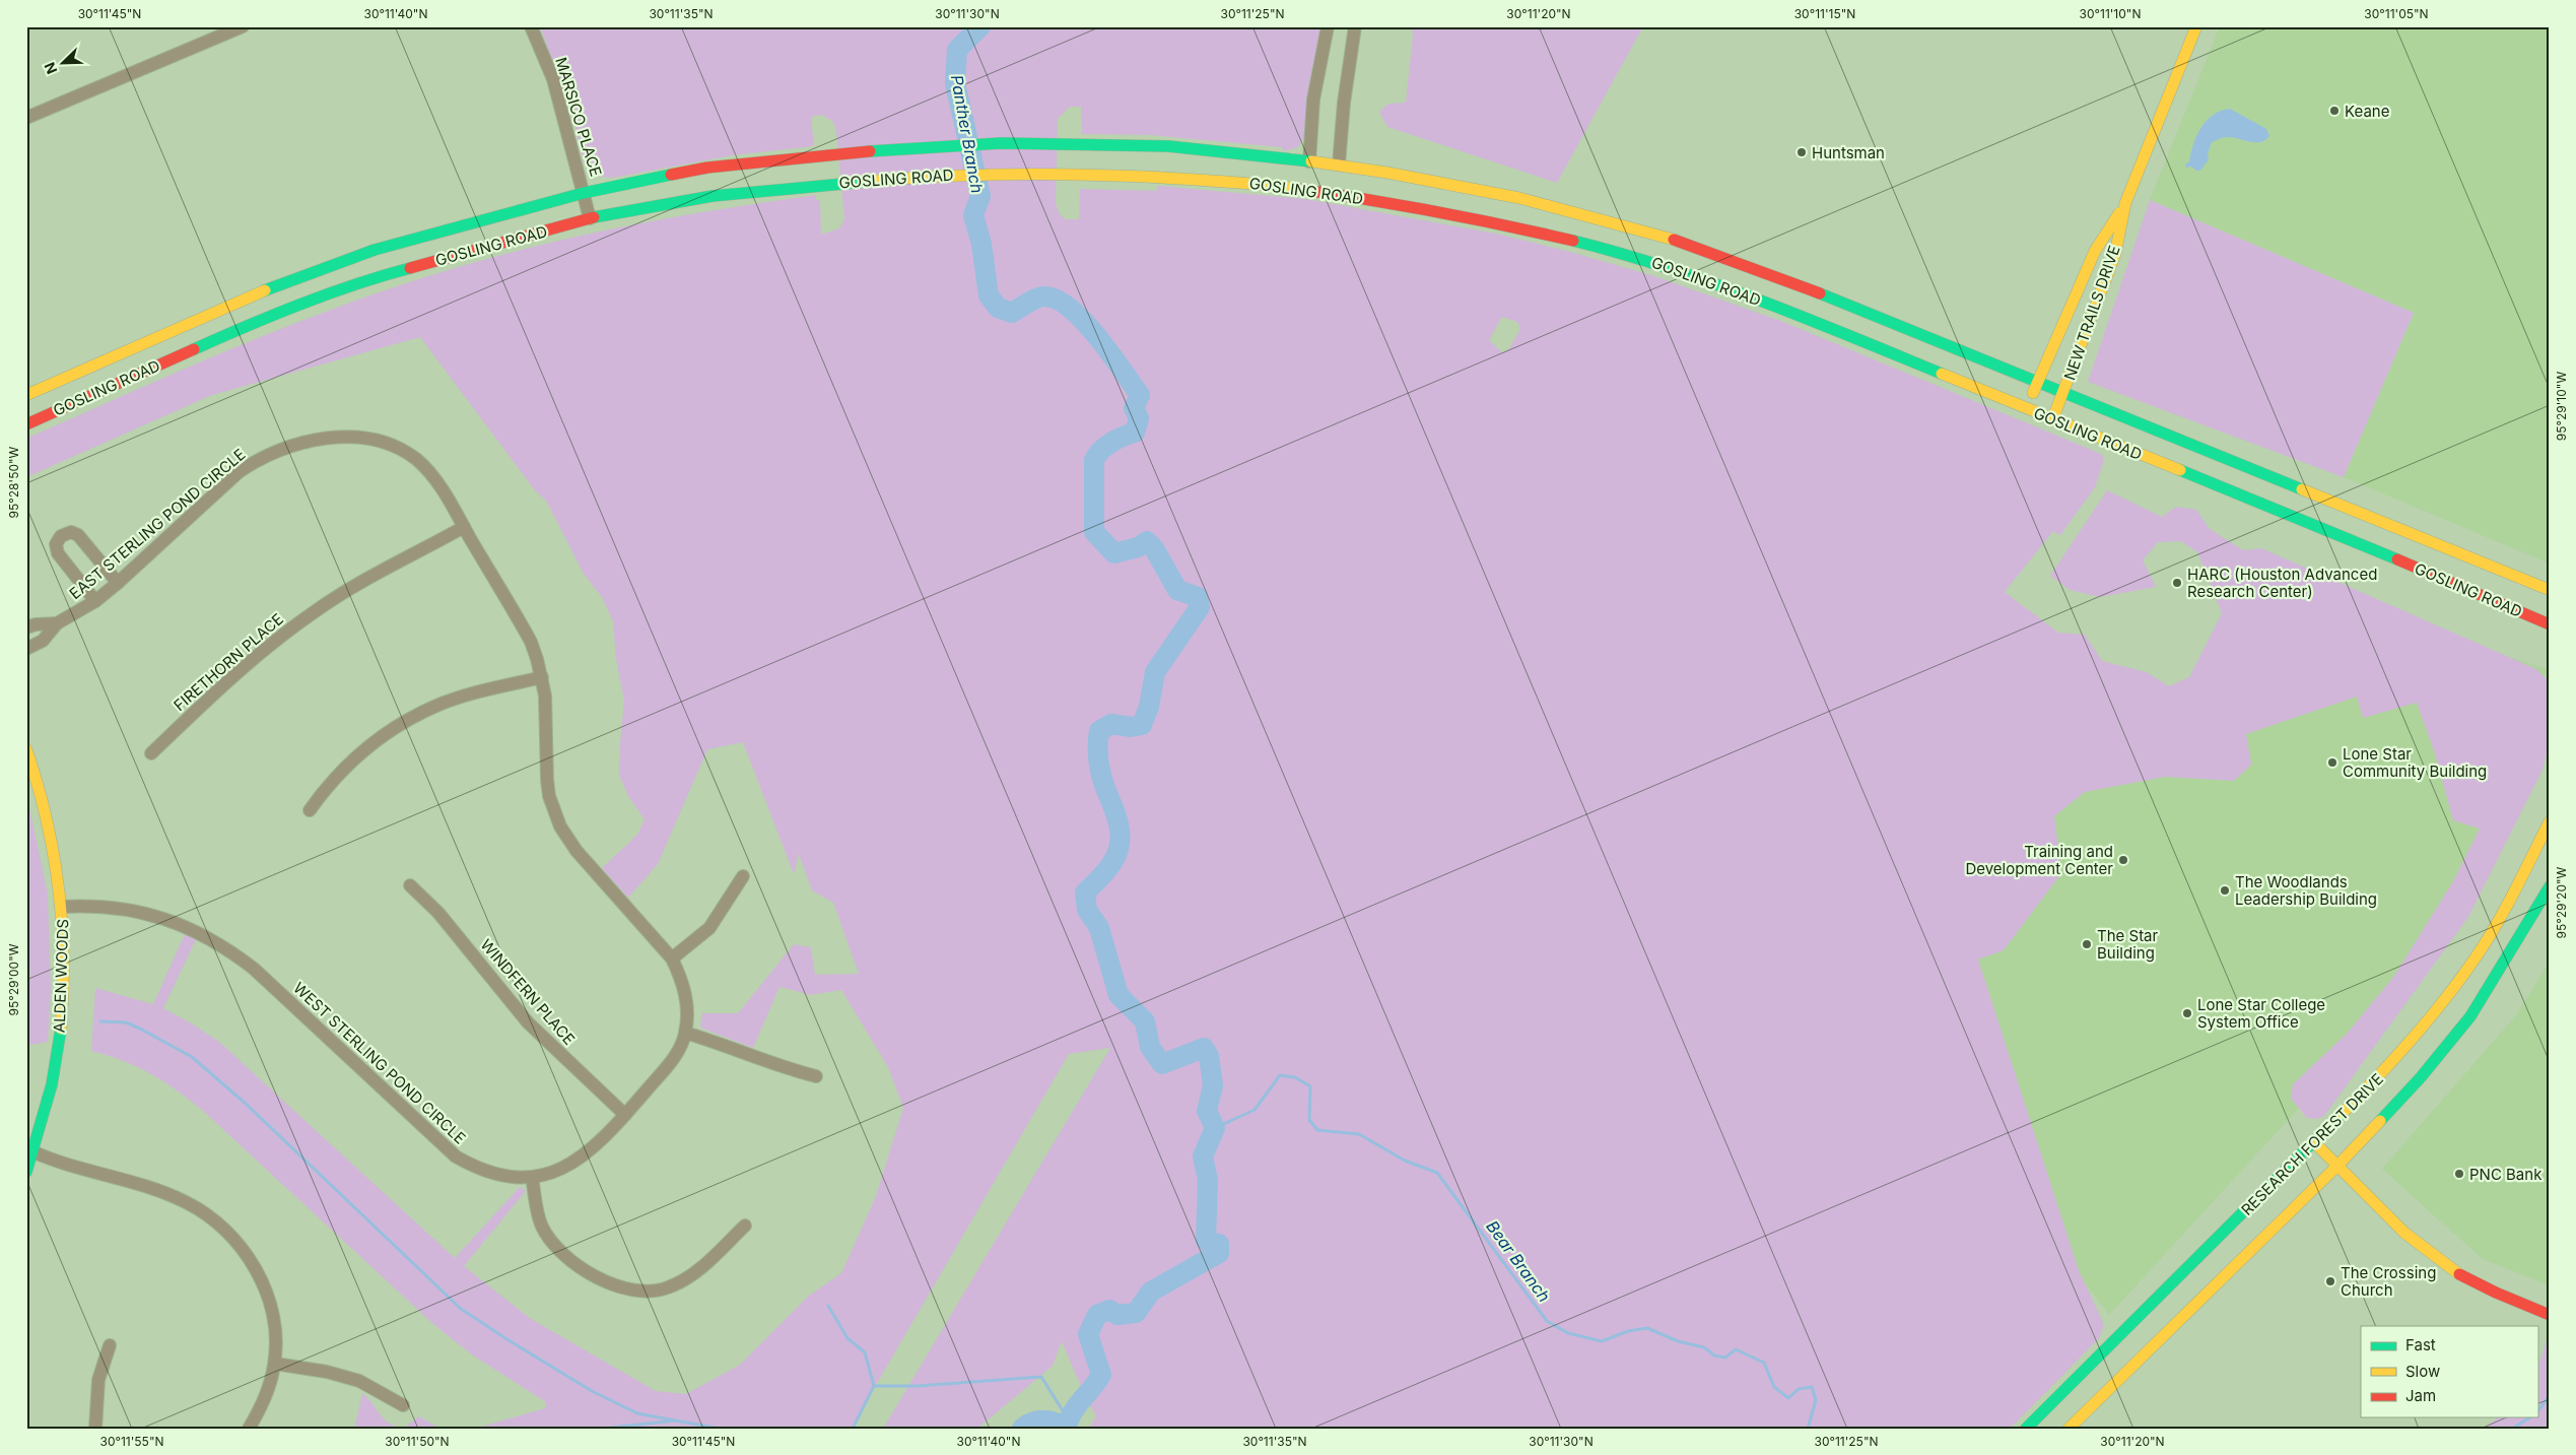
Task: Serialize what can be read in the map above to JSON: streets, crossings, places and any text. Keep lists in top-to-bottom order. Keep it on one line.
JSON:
{"streets":{"main road":["GOSLING ROAD","NEW TRAILS DRIVE","ALDEN WOODS","RESEARCH FOREST DRIVE"],"street":["MARSICO PLACE","EAST STERLING POND CIRCLE","FIRETHORN PLACE","WINDFERN PLACE","WEST STERLING POND CIRCLE"]},"crossings":[["MARSICO PLACE","GOSLING ROAD"],["GOSLING ROAD","NEW TRAILS DRIVE"],["EAST STERLING POND CIRCLE","FIRETHORN PLACE"],["EAST STERLING POND CIRCLE","WEST STERLING POND CIRCLE"],["ALDEN WOODS","WEST STERLING POND CIRCLE"],["WINDFERN PLACE","WEST STERLING POND CIRCLE"]],"water":["Panther Branch","Bear Branch"],"places":["Keane","Huntsman","HARC (Houston Advanced Research Center)","Lone Star Community Building","Training and Development Center","The Woodlands Leadership Building","The Star Building","Lone Star College System Office","PNC Bank","The Crossing Church"],"legend":["Fast","Slow","Jam"],"north":"bottom left","coordinates":["30°11'45\"N","30°11'40\"N","30°11'35\"N","30°11'30\"N","30°11'25\"N","30°11'20\"N","30°11'15\"N","30°11'10\"N","30°11'05\"N","95°29'10\"W","95°28'50\"W","95°29'20\"W","95°29'00\"W","30°11'55\"N","30°11'50\"N"]}
